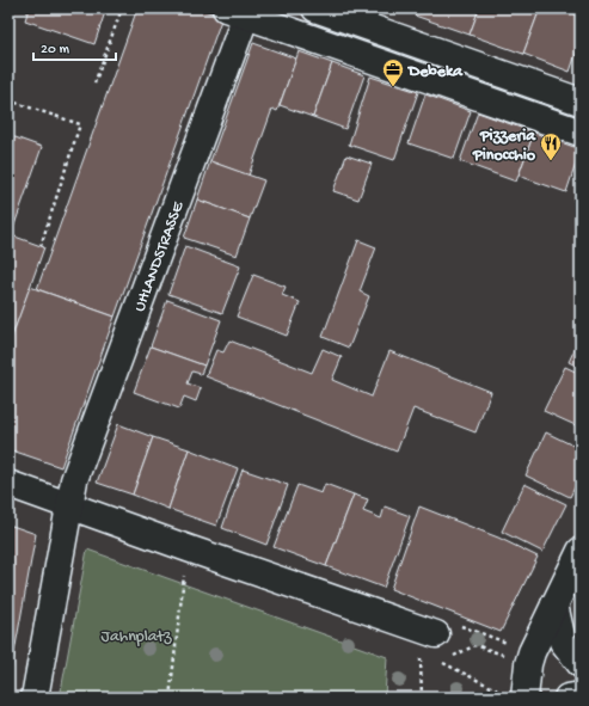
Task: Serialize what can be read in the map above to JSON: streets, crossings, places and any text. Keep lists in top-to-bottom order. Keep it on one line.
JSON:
{"streets":{"street":["UHLANDSTRASSE"]},"parks":["Jahnplatz"],"places":{"office":["Debeka"],"restaurant":["Pizzeria Pinocchio"]},"scale_bar":"20 m"}
